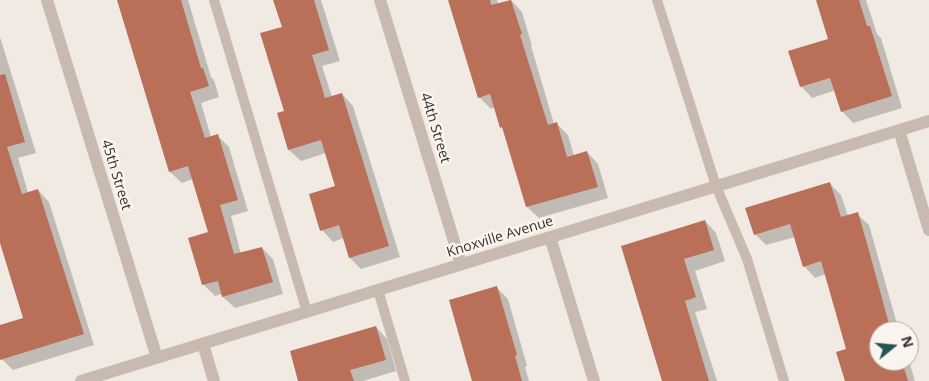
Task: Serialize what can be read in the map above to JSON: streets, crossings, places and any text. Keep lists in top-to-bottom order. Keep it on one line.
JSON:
{"streets":{"street":["44th Street","45th Street","Knoxville Avenue"]},"crossings":[["44th Street","Knoxville Avenue"],["45th Street","Knoxville Avenue"]],"north":"right"}
